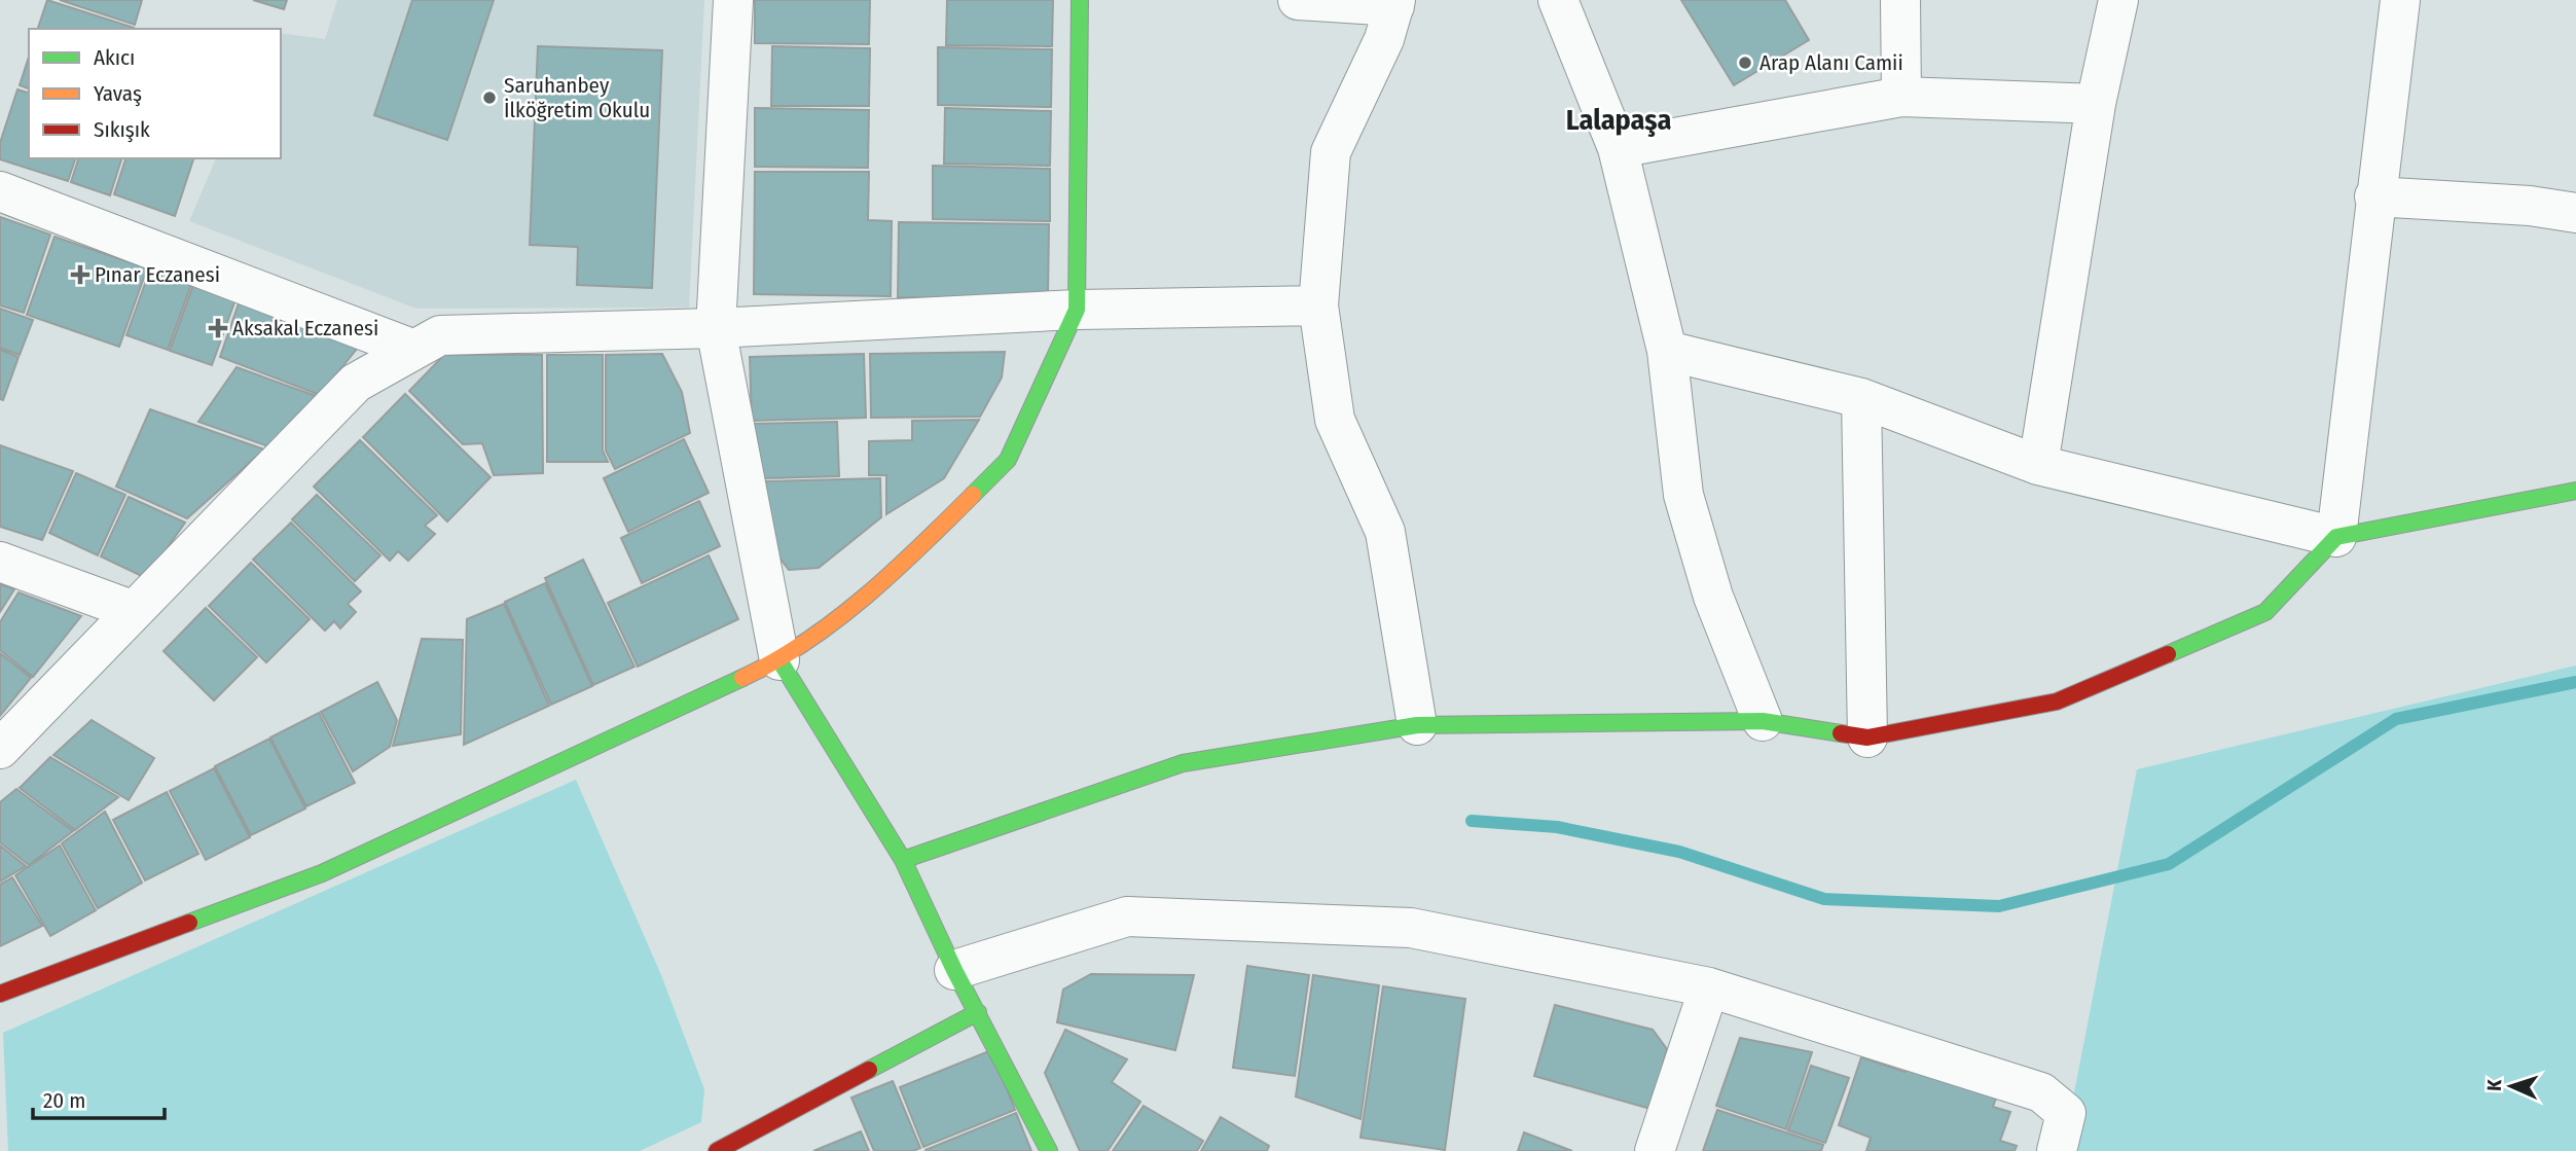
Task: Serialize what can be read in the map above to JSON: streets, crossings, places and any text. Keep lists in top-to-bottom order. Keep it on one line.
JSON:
{"districts":["Lalapaşa"],"places":{"other":["Arap Alanı Camii","Saruhanbey İlköğretim Okulu"],"health":["Pınar Eczanesi","Aksakal Eczanesi"]},"legend":["Akıcı","Yavaş","Sıkışık"],"scale_bar":"20 m","north":"left"}
